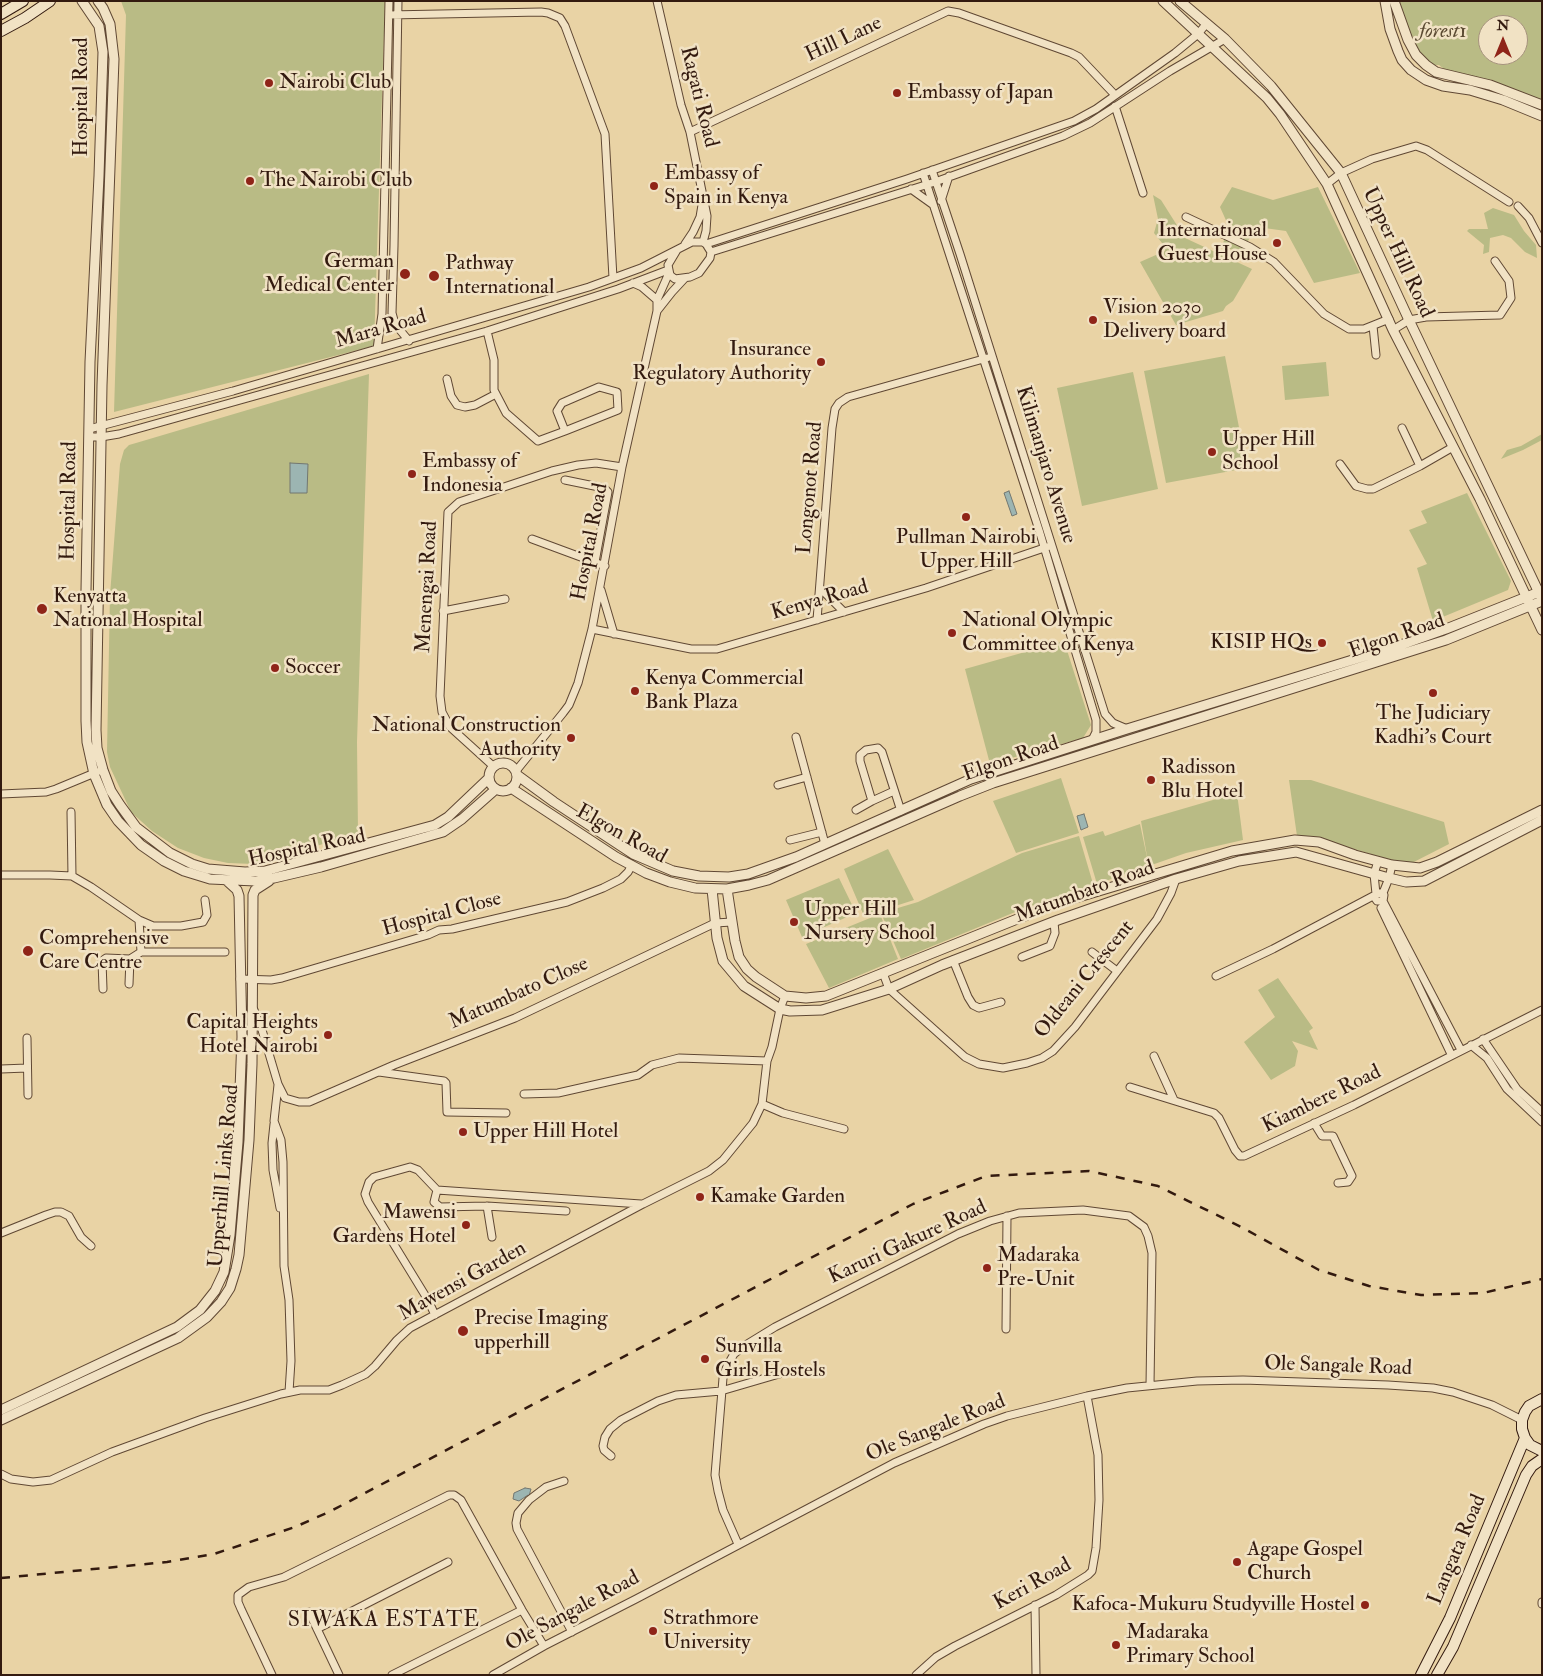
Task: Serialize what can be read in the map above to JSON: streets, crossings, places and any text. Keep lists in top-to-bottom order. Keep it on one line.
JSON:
{"streets":{"main road":["Langata Road"],"street":["Hill Lane","Hospital Road","Ragati Road","Upper Hill Road","Mara Road","Kilimanjaro Avenue","Longonot Road","Menengai Road","Kenya Road","Elgon Road","Matumbato Road","Hospital Close","Oldeani Crescent","Matumbato Close","Kiambere Road","Upperhill Links Road","Karuri Gakure Road","Mawensi Garden","Ole Sangale Road","Keri Road"]},"crossings":[["Hill Lane","Ragati Road"],["Hospital Road","Mara Road"],["Hospital Road","Menengai Road"],["Hospital Road","Kenya Road"],["Hospital Road","Elgon Road"],["Ragati Road","Mara Road"],["Upper Hill Road","Elgon Road"],["Kilimanjaro Avenue","Longonot Road"],["Kilimanjaro Avenue","Kenya Road"],["Kilimanjaro Avenue","Elgon Road"],["Longonot Road","Kenya Road"],["Menengai Road","Elgon Road"],["Elgon Road","Matumbato Road"],["Elgon Road","Hospital Close"],["Matumbato Road","Oldeani Crescent"],["Matumbato Road","Matumbato Close"],["Matumbato Road","Mawensi Garden"],["Hospital Close","Upperhill Links Road"],["Karuri Gakure Road","Ole Sangale Road"],["Ole Sangale Road","Keri Road"]],"districts":["SIWAKA ESTATE"],"parks":["forest1"],"places":["Nairobi Club","Embassy of Japan","The Nairobi Club","Embassy of Spain in Kenya","International Guest House","German Medical Center","Pathway International","Vision 2030 Delivery board","Insurance Regulatory Authority","Upper Hill School","Embassy of Indonesia","Pullman Nairobi Upper Hill","Kenyatta National Hospital","National Olympic Committee of Kenya","KISIP HQs","Soccer","Kenya Commercial Bank Plaza","The Judiciary Kadhi's Court","National Construction Authority","Radisson Blu Hotel","Upper Hill Nursery School","Comprehensive Care Centre","Capital Heights Hotel Nairobi","Upper Hill Hotel","Kamake Garden","Mawensi Gardens Hotel","Madaraka Pre-Unit","Precise Imaging upperhill","Sunvilla Girls Hostels","Agape Gospel Church","Kafoca-Mukuru Studyville Hostel","Strathmore University","Madaraka Primary School"],"north":"top"}
